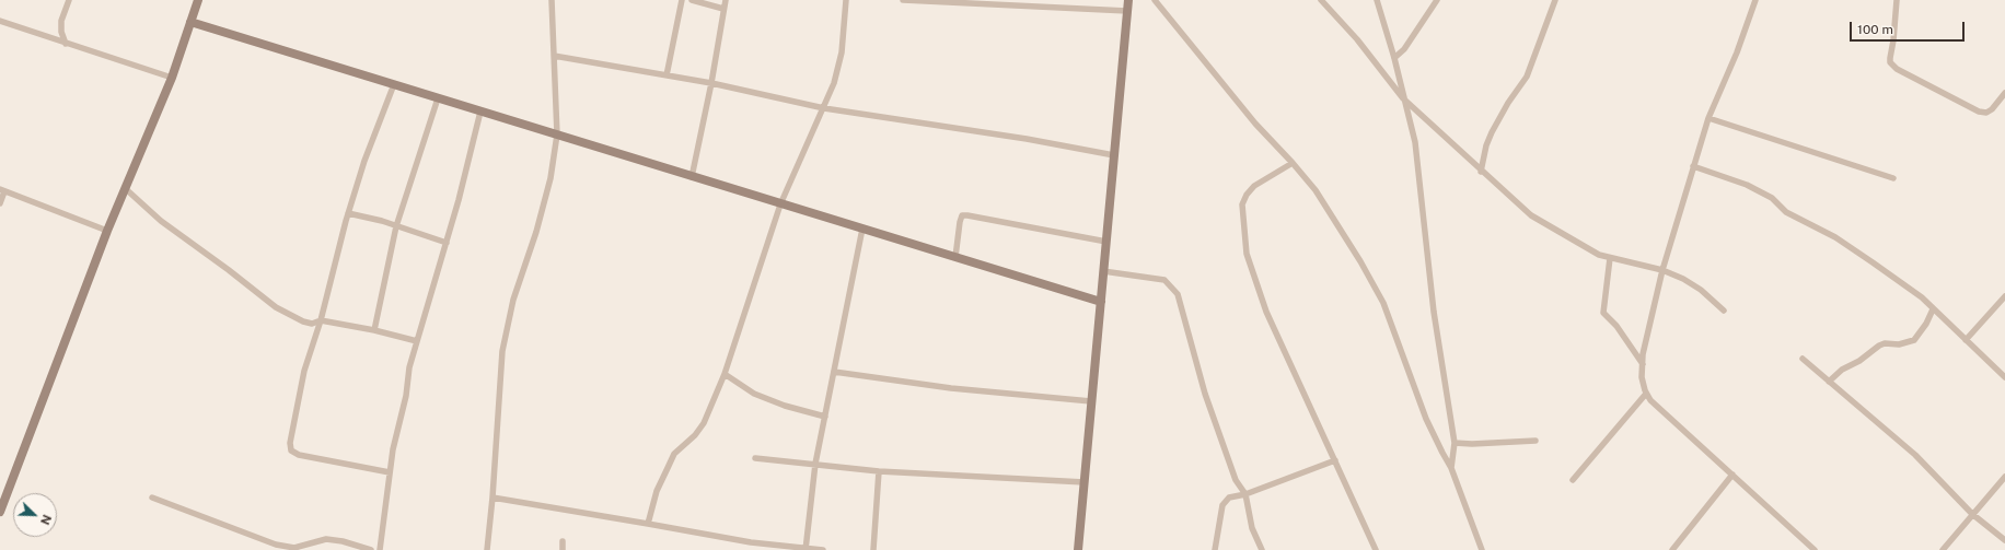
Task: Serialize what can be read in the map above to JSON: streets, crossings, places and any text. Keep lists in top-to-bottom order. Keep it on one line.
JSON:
{"scale_bar":"100 m","north":"bottom right"}
